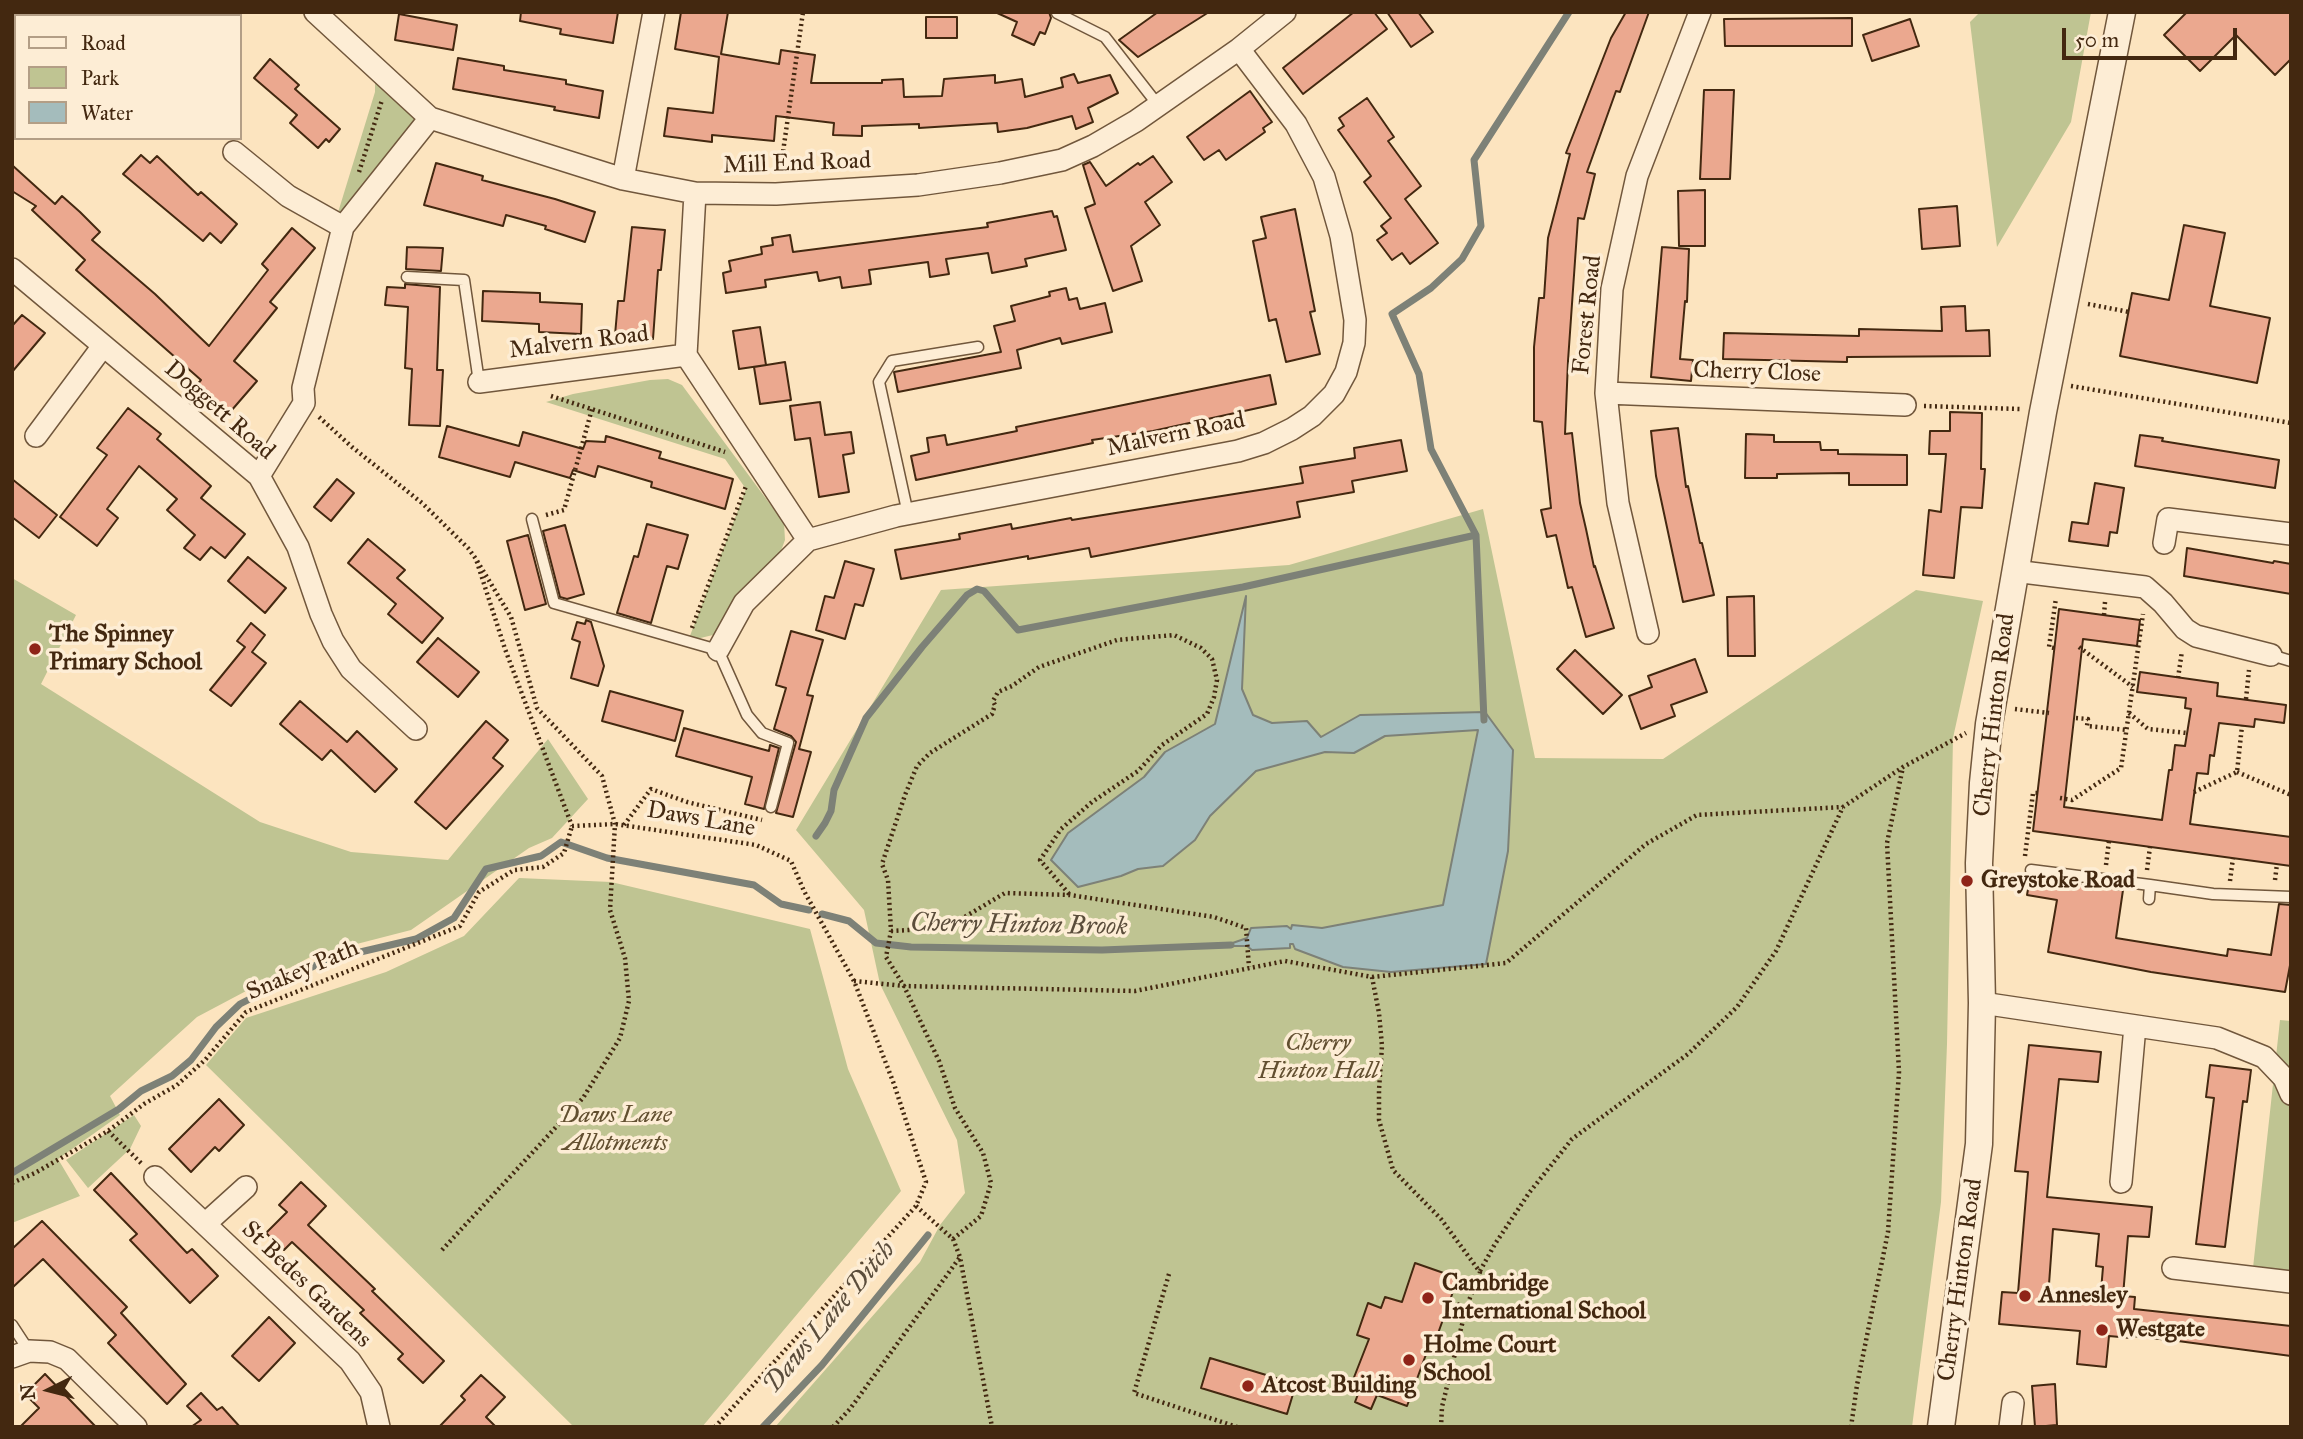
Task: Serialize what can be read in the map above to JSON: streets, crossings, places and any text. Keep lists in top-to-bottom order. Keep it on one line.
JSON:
{"streets":{"street":["Mill End Road","Forest Road","Malvern Road","Cherry Close","Doggett Road","Cherry Hinton Road","St Bedes Gardens"],"path":["Daws Lane","Snakey Path"]},"crossings":[["Mill End Road","Malvern Road"],["Forest Road","Cherry Close"],["Daws Lane","Snakey Path"]],"water":["Cherry Hinton Brook","Daws Lane Ditch"],"parks":["Cherry Hinton Hall","Daws Lane Allotments"],"places":["The Spinney Primary School","Greystoke Road","Annesley","Cambridge International School","Westgate","Holme Court School","Atcost Building"],"legend":["Road","Park","Water"],"scale_bar":"50 m","north":"left"}
